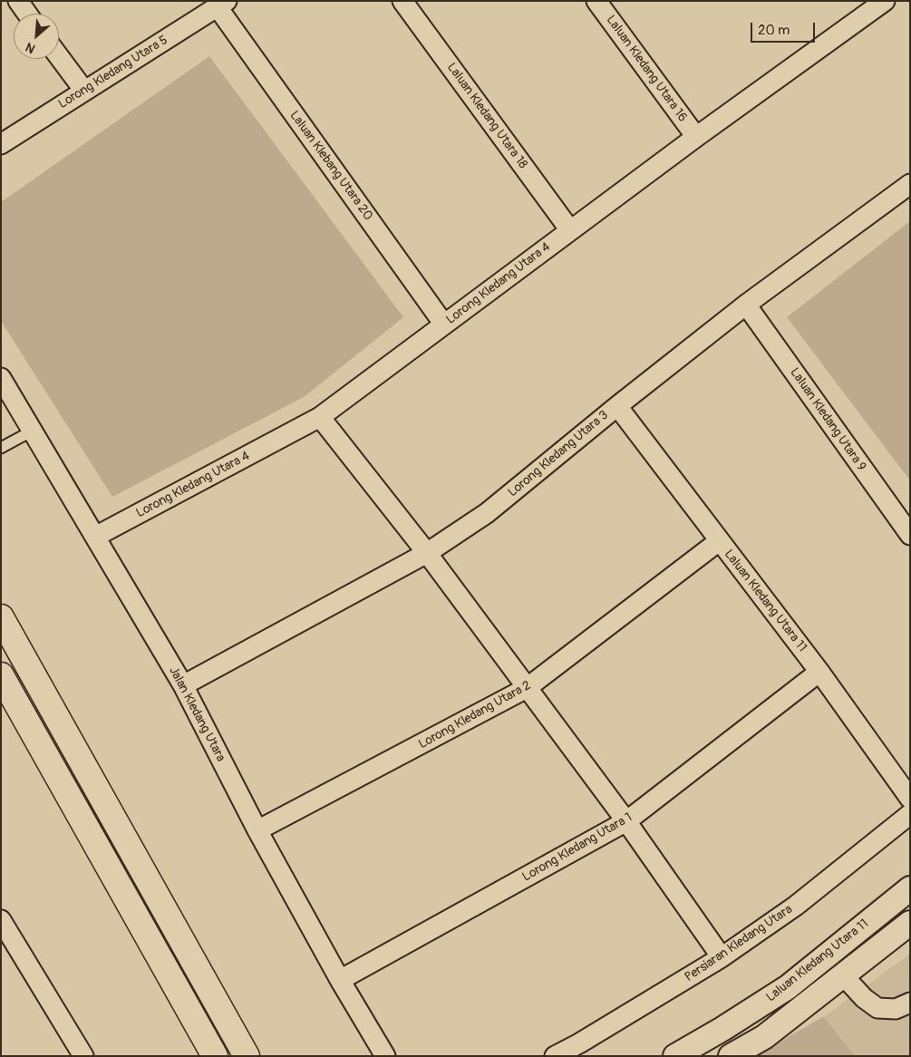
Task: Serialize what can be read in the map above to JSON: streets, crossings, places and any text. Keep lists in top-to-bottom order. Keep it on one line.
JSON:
{"streets":{"street":["Laluan Kledang Utara 16","Lorong Kledang Utara 5","Laluan Kledang Utara 18","Laluan Klebang Utara 20","Lorong Kledang Utara 4","Laluan Kledang Utara 9","Lorong Kledang Utara 3","Laluan Kledang Utara 11","Jalan Kledang Utara","Lorong Kledang Utara 2","Lorong Kledang Utara 1","Persiaran Kledang Utara"]},"crossings":[["Laluan Kledang Utara 16","Lorong Kledang Utara 4"],["Lorong Kledang Utara 5","Laluan Klebang Utara 20"],["Laluan Kledang Utara 18","Lorong Kledang Utara 4"],["Laluan Klebang Utara 20","Lorong Kledang Utara 4"],["Lorong Kledang Utara 4","Jalan Kledang Utara"],["Laluan Kledang Utara 9","Lorong Kledang Utara 3"],["Lorong Kledang Utara 3","Laluan Kledang Utara 11"],["Lorong Kledang Utara 3","Jalan Kledang Utara"],["Laluan Kledang Utara 11","Lorong Kledang Utara 2"],["Laluan Kledang Utara 11","Lorong Kledang Utara 1"],["Jalan Kledang Utara","Lorong Kledang Utara 2"],["Jalan Kledang Utara","Lorong Kledang Utara 1"]],"scale_bar":"20 m","north":"bottom left"}
